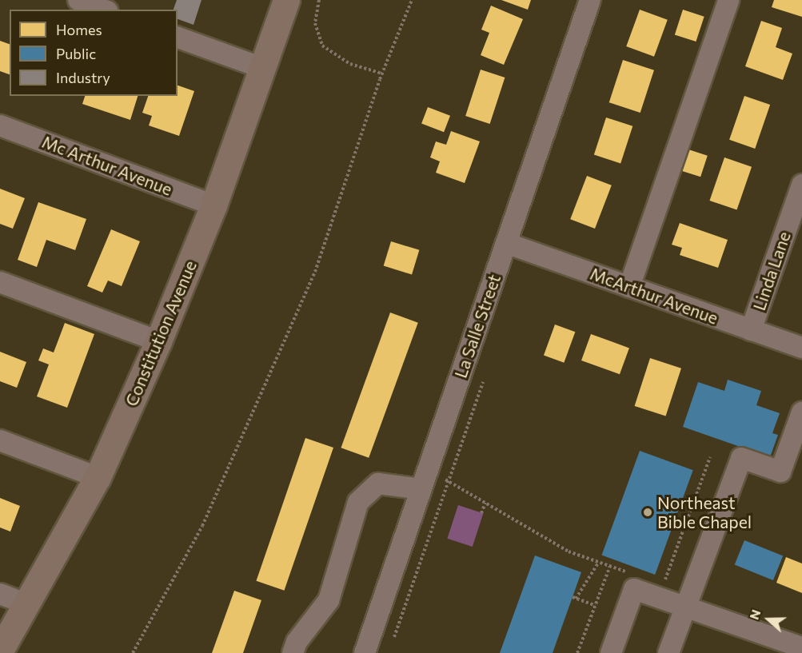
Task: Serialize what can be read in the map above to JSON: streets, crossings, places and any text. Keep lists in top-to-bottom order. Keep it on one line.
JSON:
{"streets":{"main road":["Constitution Avenue"],"street":["Mc Arthur Avenue","Linda Lane","McArthur Avenue","La Salle Street"]},"crossings":[["Mc Arthur Avenue","Constitution Avenue"],["Linda Lane","McArthur Avenue"],["McArthur Avenue","La Salle Street"]],"places":["Northeast Bible Chapel"],"legend":["Homes","Public","Industry"],"north":"left"}
